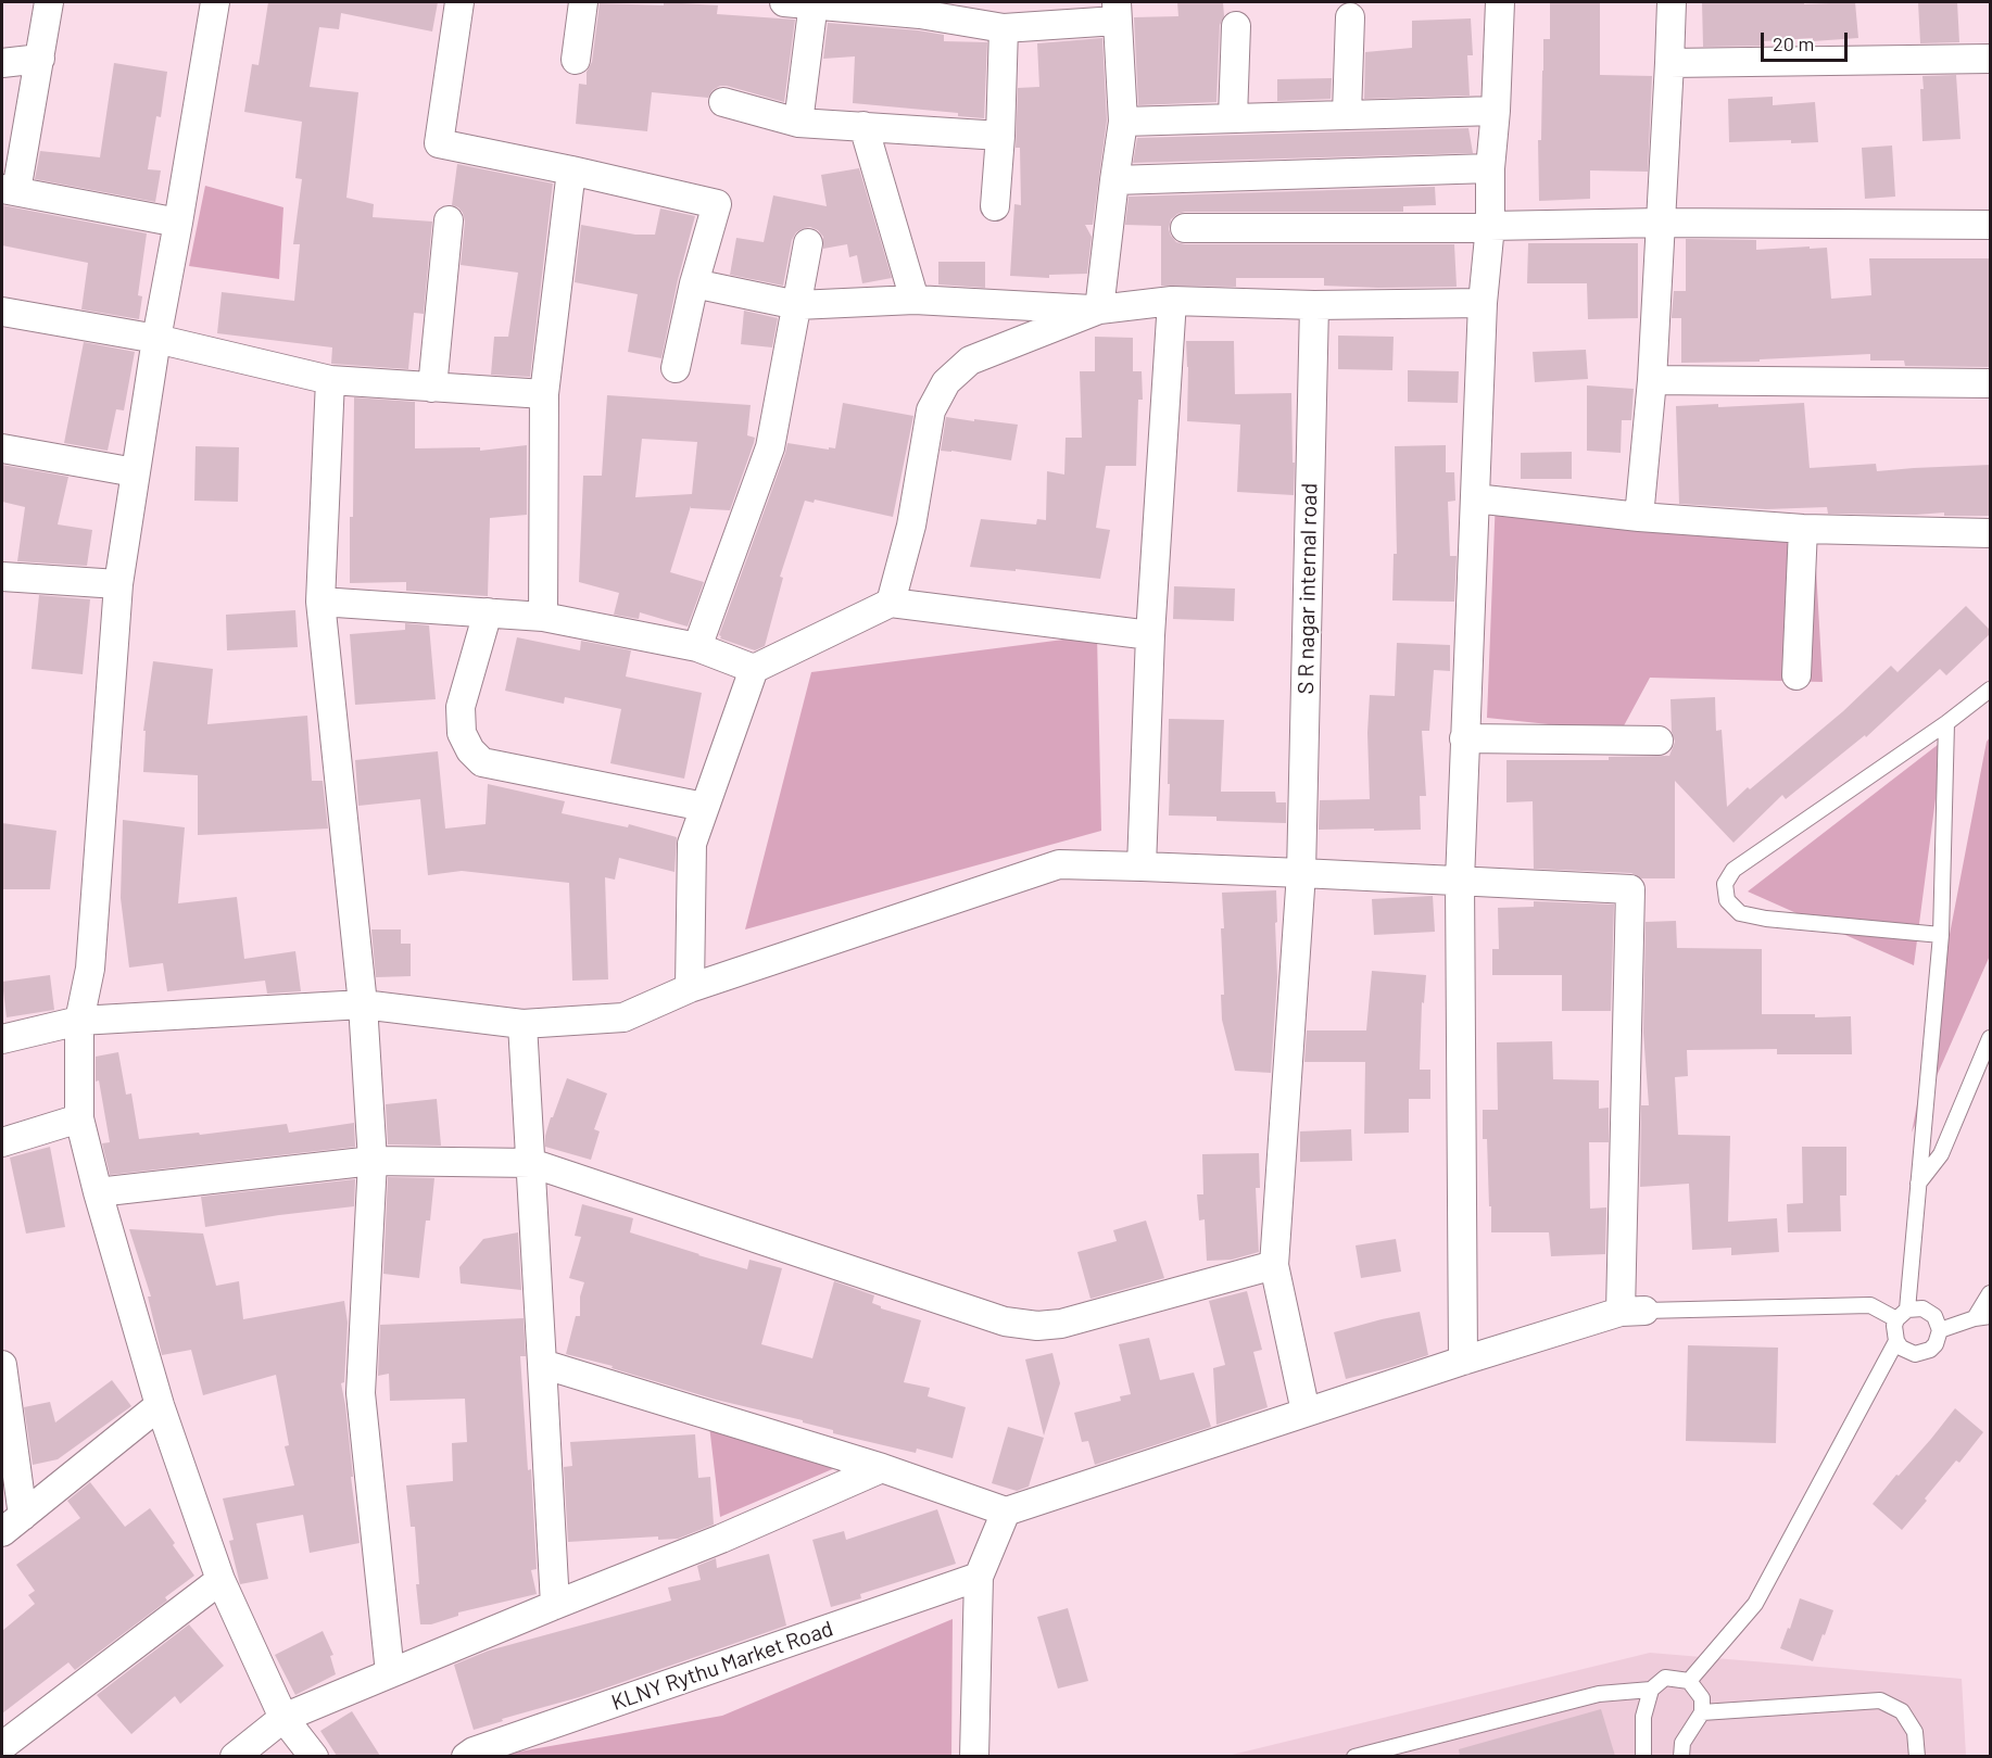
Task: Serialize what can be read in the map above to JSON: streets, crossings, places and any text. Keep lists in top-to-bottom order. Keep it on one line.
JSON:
{"streets":{"street":["S R nagar internal road","KLNY Rythu Market Road"]},"scale_bar":"20 m"}
